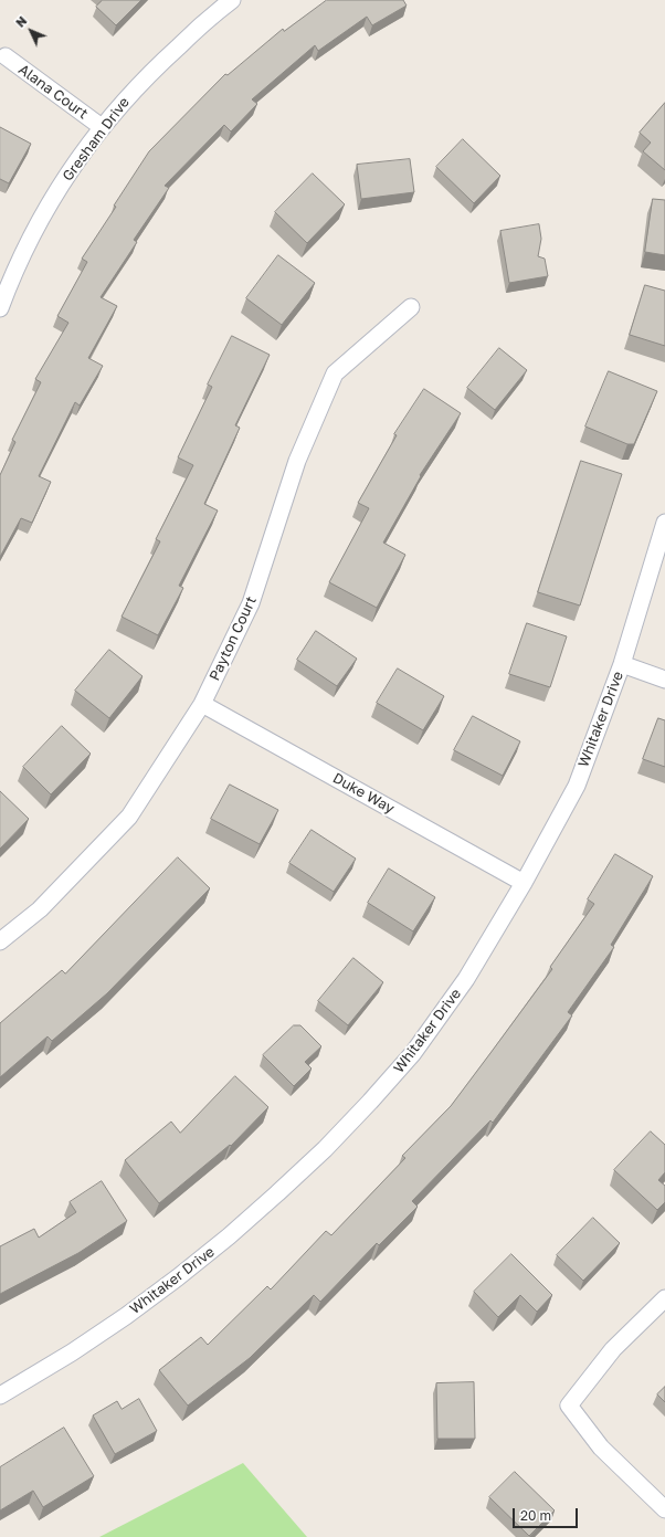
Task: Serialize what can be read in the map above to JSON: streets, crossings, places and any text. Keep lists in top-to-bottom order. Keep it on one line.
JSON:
{"streets":{"street":["Alana Court","Gresham Drive","Payton Court","Whitaker Drive","Duke Way"]},"crossings":[["Alana Court","Gresham Drive"],["Payton Court","Duke Way"],["Whitaker Drive","Duke Way"]],"scale_bar":"20 m","north":"top left"}
